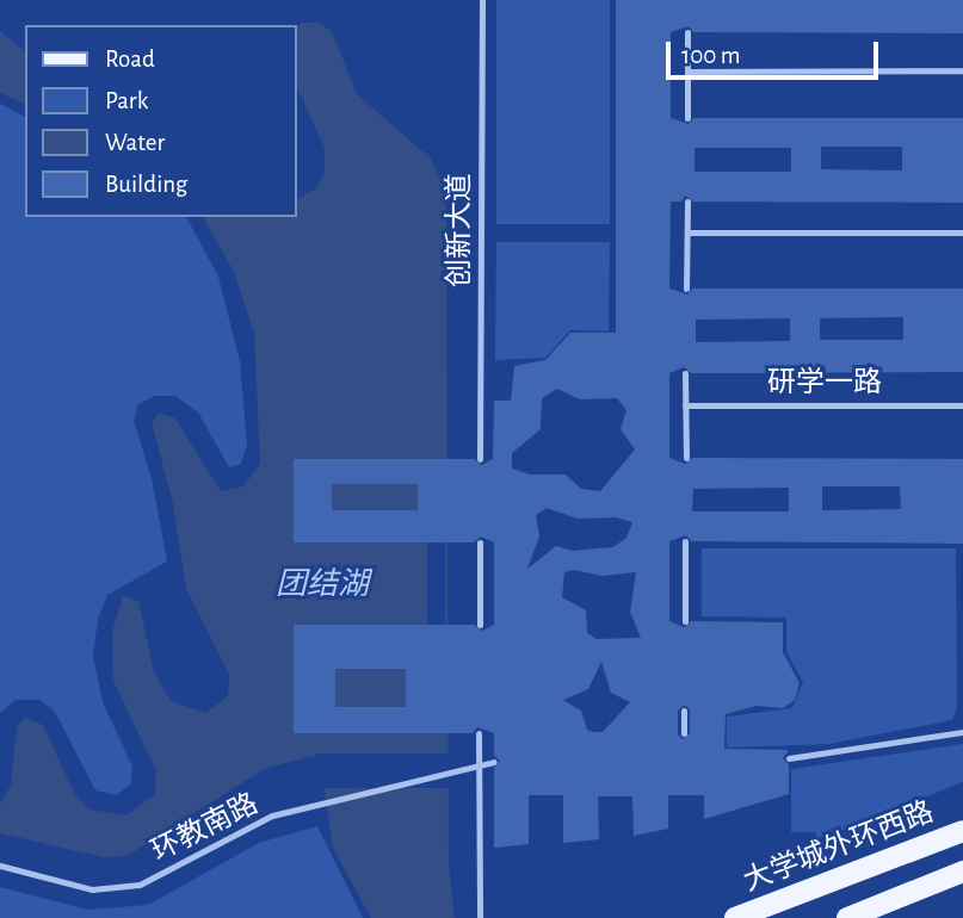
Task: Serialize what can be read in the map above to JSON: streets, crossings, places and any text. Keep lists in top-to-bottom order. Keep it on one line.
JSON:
{"streets":{"main road":["大学城外环西路"],"lane":["创新大道","研学一路","环教南路"]},"water":["团结湖"],"legend":["Road","Park","Water","Building"],"scale_bar":"100 m"}
